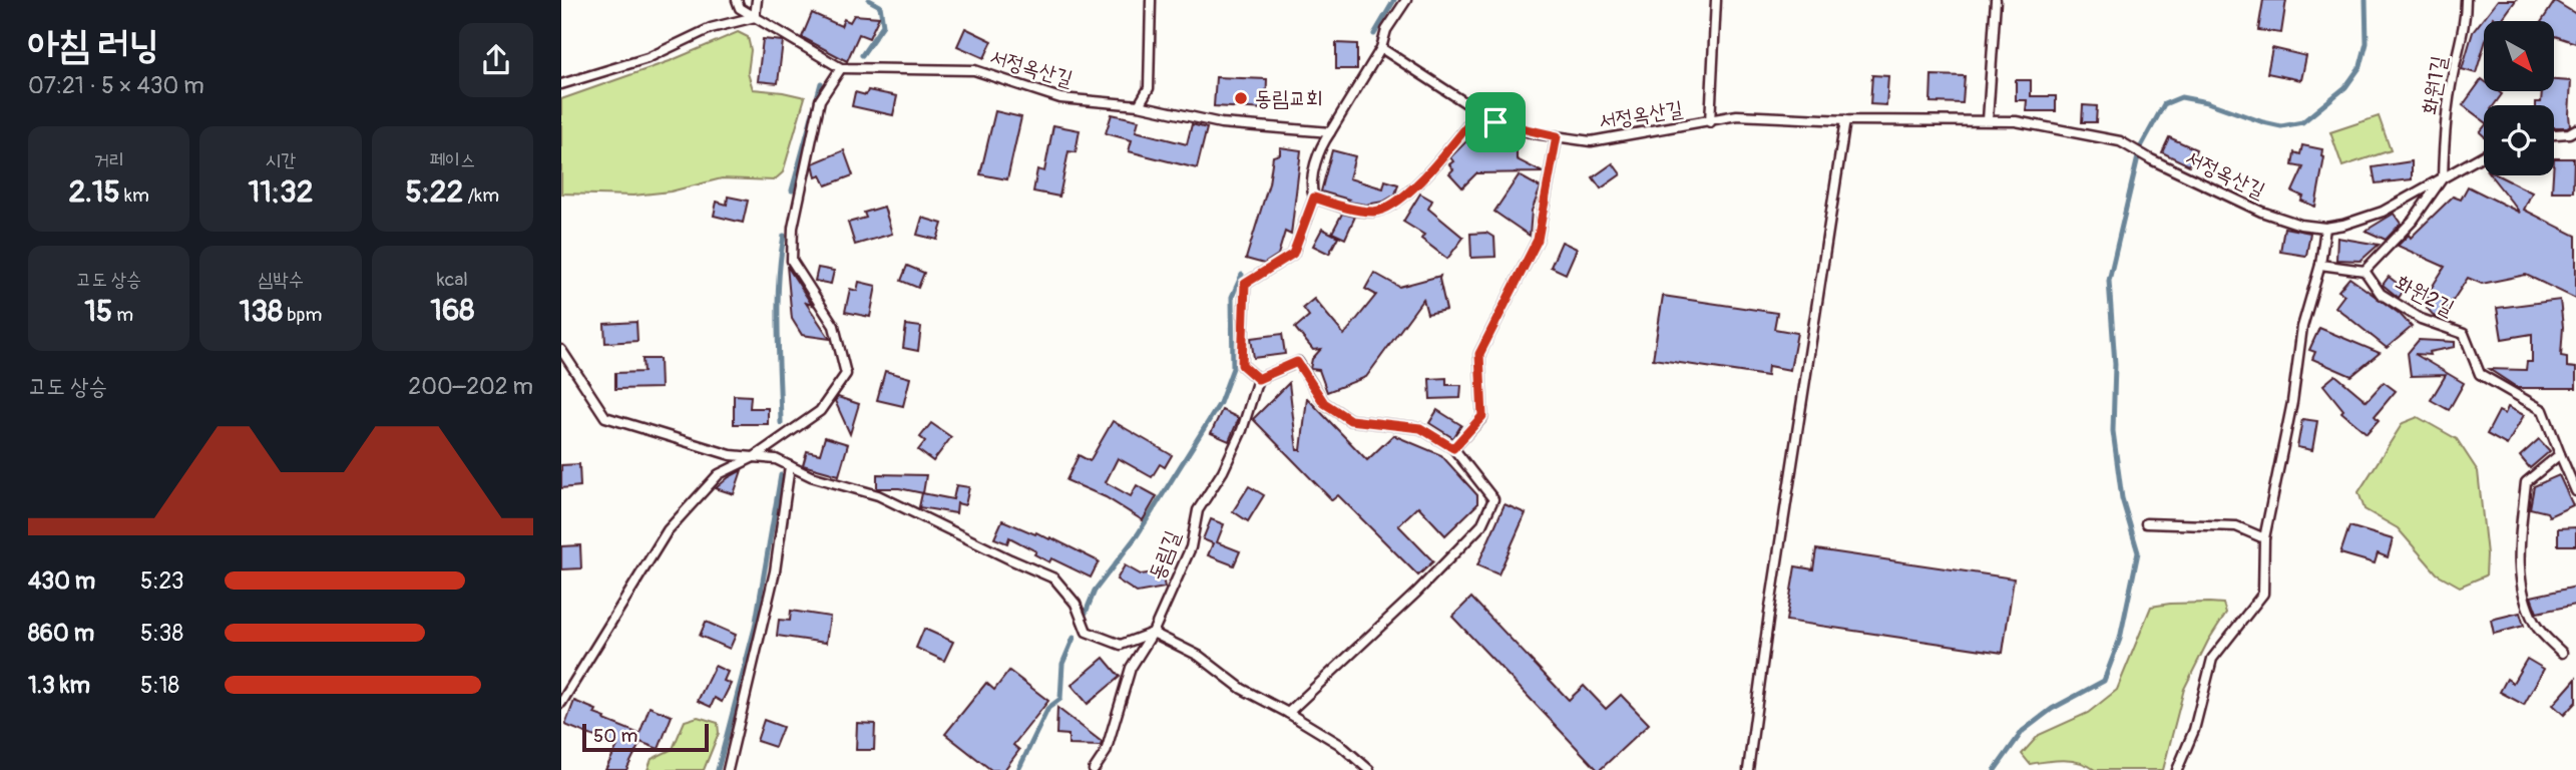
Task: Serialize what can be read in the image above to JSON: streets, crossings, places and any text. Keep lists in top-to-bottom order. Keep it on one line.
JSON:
{"streets":{"lane":["서정옥산길","화원1길","화원2길","동림길"]},"crossings":[["서정옥산길","화원1길"],["서정옥산길","화원2길"],["화원1길","화원2길"]],"places":["동림교회"],"scale_bar":"50 m","north":"bottom right","page":{"heading":["아침 러닝","07:21 · 5 × 430 m"],"stats":[["거리","2.15 km"],["시간","11:32"],["페이스","5:22 /km"],["고도 상승","15 m"],["심박수","138 bpm"],["kcal","168"]],"chart":["고도 상승","200–202 m"],"list":[{"name":"430 m","note":"5:23"},{"name":"860 m","note":"5:38"},{"name":"1.3 km","note":"5:18"}],"scale":"50 m"}}
